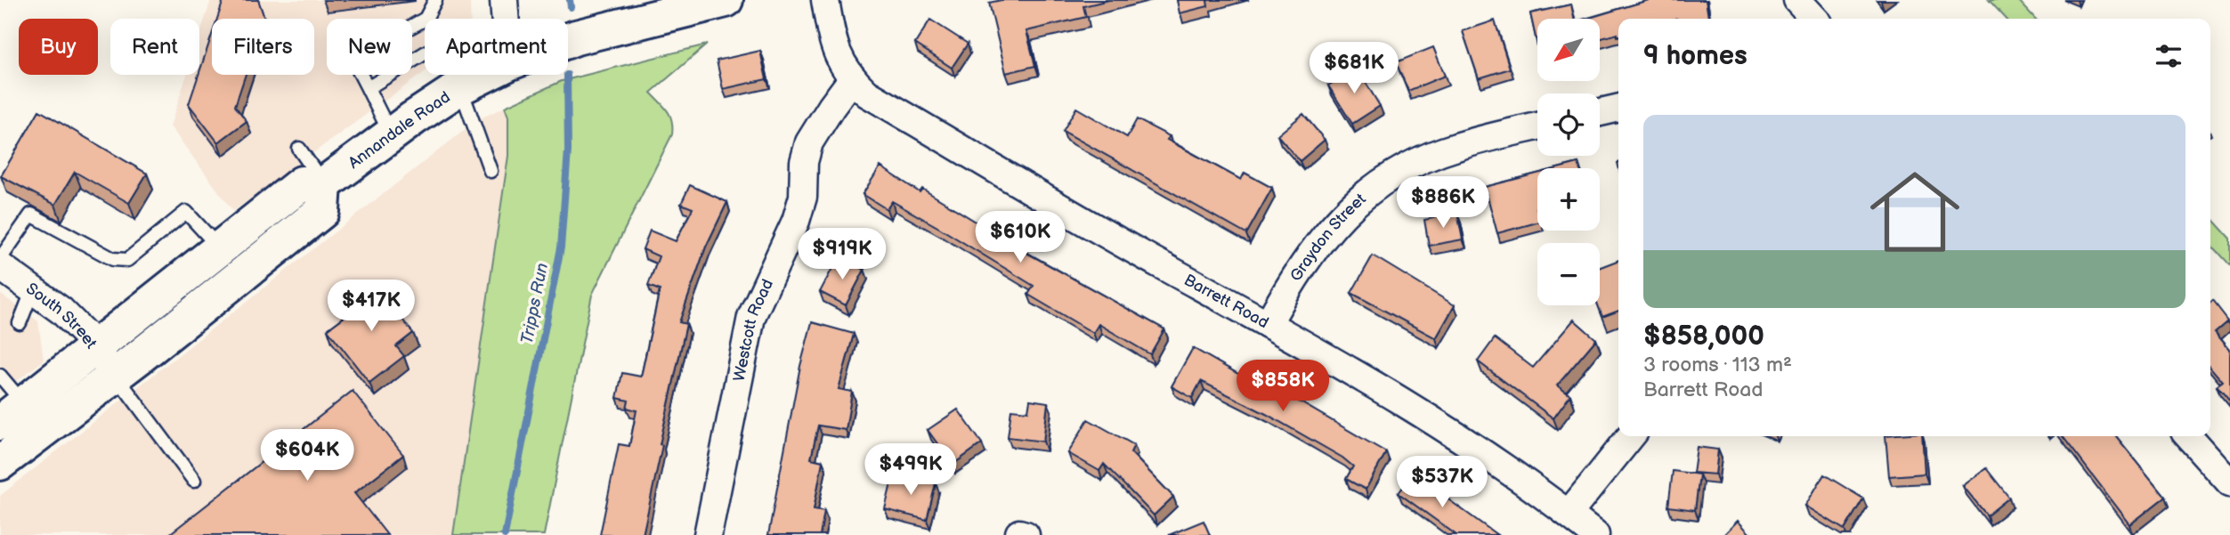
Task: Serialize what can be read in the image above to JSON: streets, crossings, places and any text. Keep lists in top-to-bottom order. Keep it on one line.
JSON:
{"streets":{"main road":["Annandale Road"],"street":["Graydon Street","Barrett Road","South Street","Westcott Road"]},"crossings":[["Annandale Road","South Street"],["Graydon Street","Barrett Road"],["Barrett Road","Westcott Road"]],"water":["Tripps Run"],"north":"bottom left","page":{"map_buttons":["+","−"],"chip":["Buy","Rent","Filters","New","Apartment"],"heading":"9 homes","price":["$681K","$886K","$610K","$919K","$417K","$858K","$604K","$499K","$537K"],"list":[{"name":"$858,000","note":"3 rooms · 113 m² · Barrett Road"}]}}
